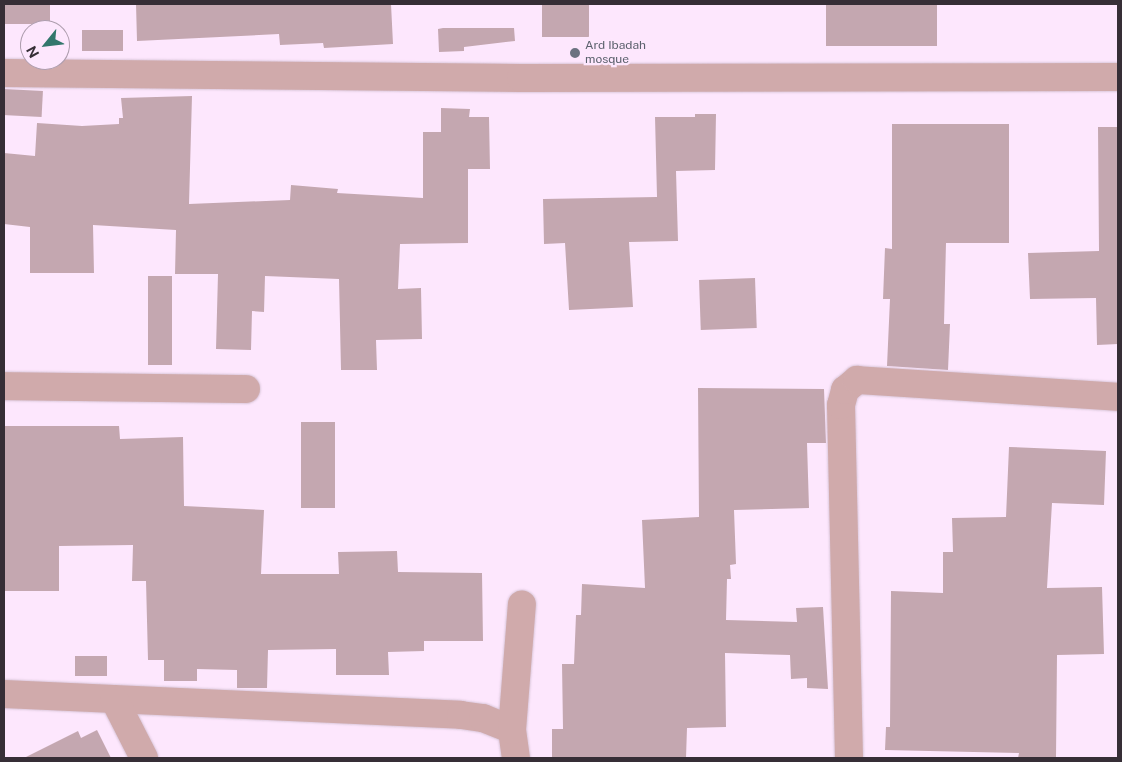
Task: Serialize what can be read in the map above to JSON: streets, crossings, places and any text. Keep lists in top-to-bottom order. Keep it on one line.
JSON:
{"places":["Ard Ibadah mosque"],"north":"bottom left"}
